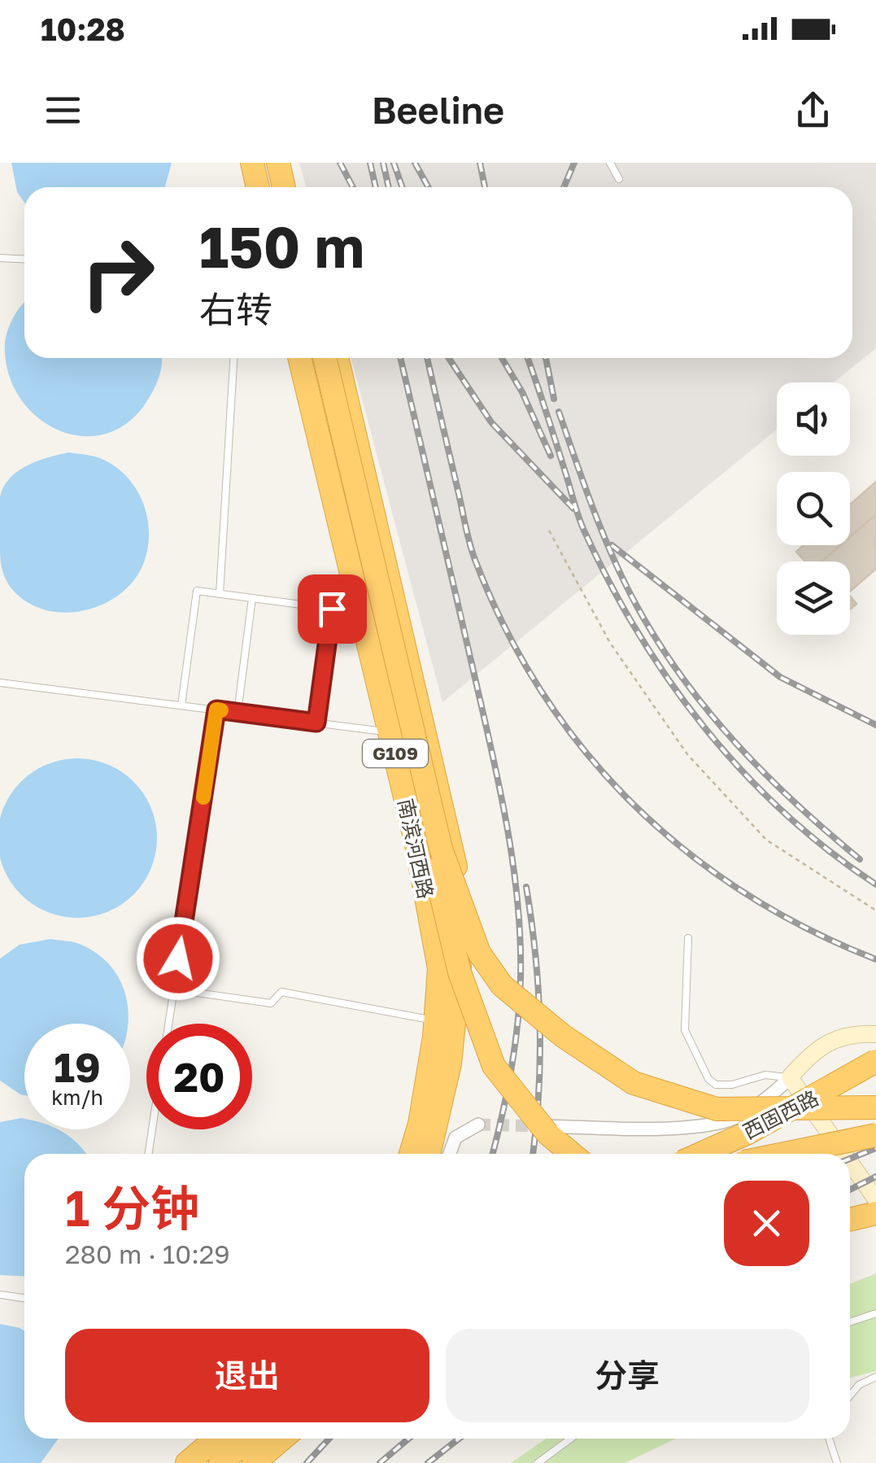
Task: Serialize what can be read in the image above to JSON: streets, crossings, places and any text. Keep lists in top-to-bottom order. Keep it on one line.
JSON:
{"streets":{"highway":["G109","南滨河西路","西固西路"]},"page":{"status":"10:28","header":"Beeline","turn":["150 m","右转"],"speed":"19 km/h","limit":"20","heading":["1 分钟","280 m · 10:29"],"buttons":["退出","分享"]}}
